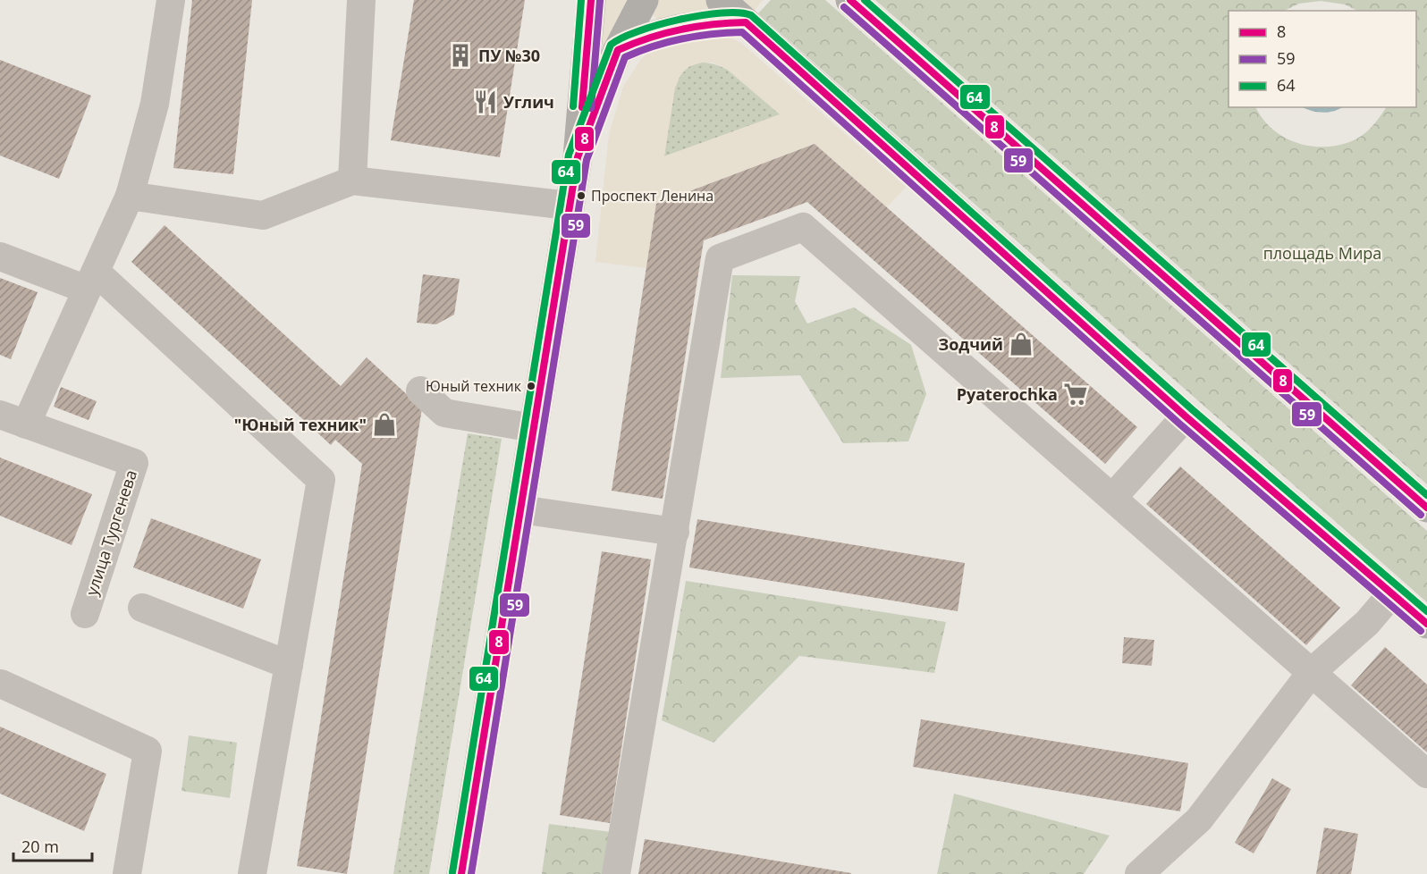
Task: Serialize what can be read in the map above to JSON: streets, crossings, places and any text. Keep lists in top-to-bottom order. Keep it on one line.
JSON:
{"streets":{"street":["улица Тургенева"]},"parks":["площадь Мира"],"places":{"building":["ПУ №30"],"restaurant":["Углич"],"other":["Проспект Ленина","Юный техник"],"shop":["Зодчий","\"Юный техник\""],"supermarket":["Pyaterochka"]},"lines":["transit line 8","transit line 64","transit line 59"],"legend":["8","59","64"],"scale_bar":"20 m"}
